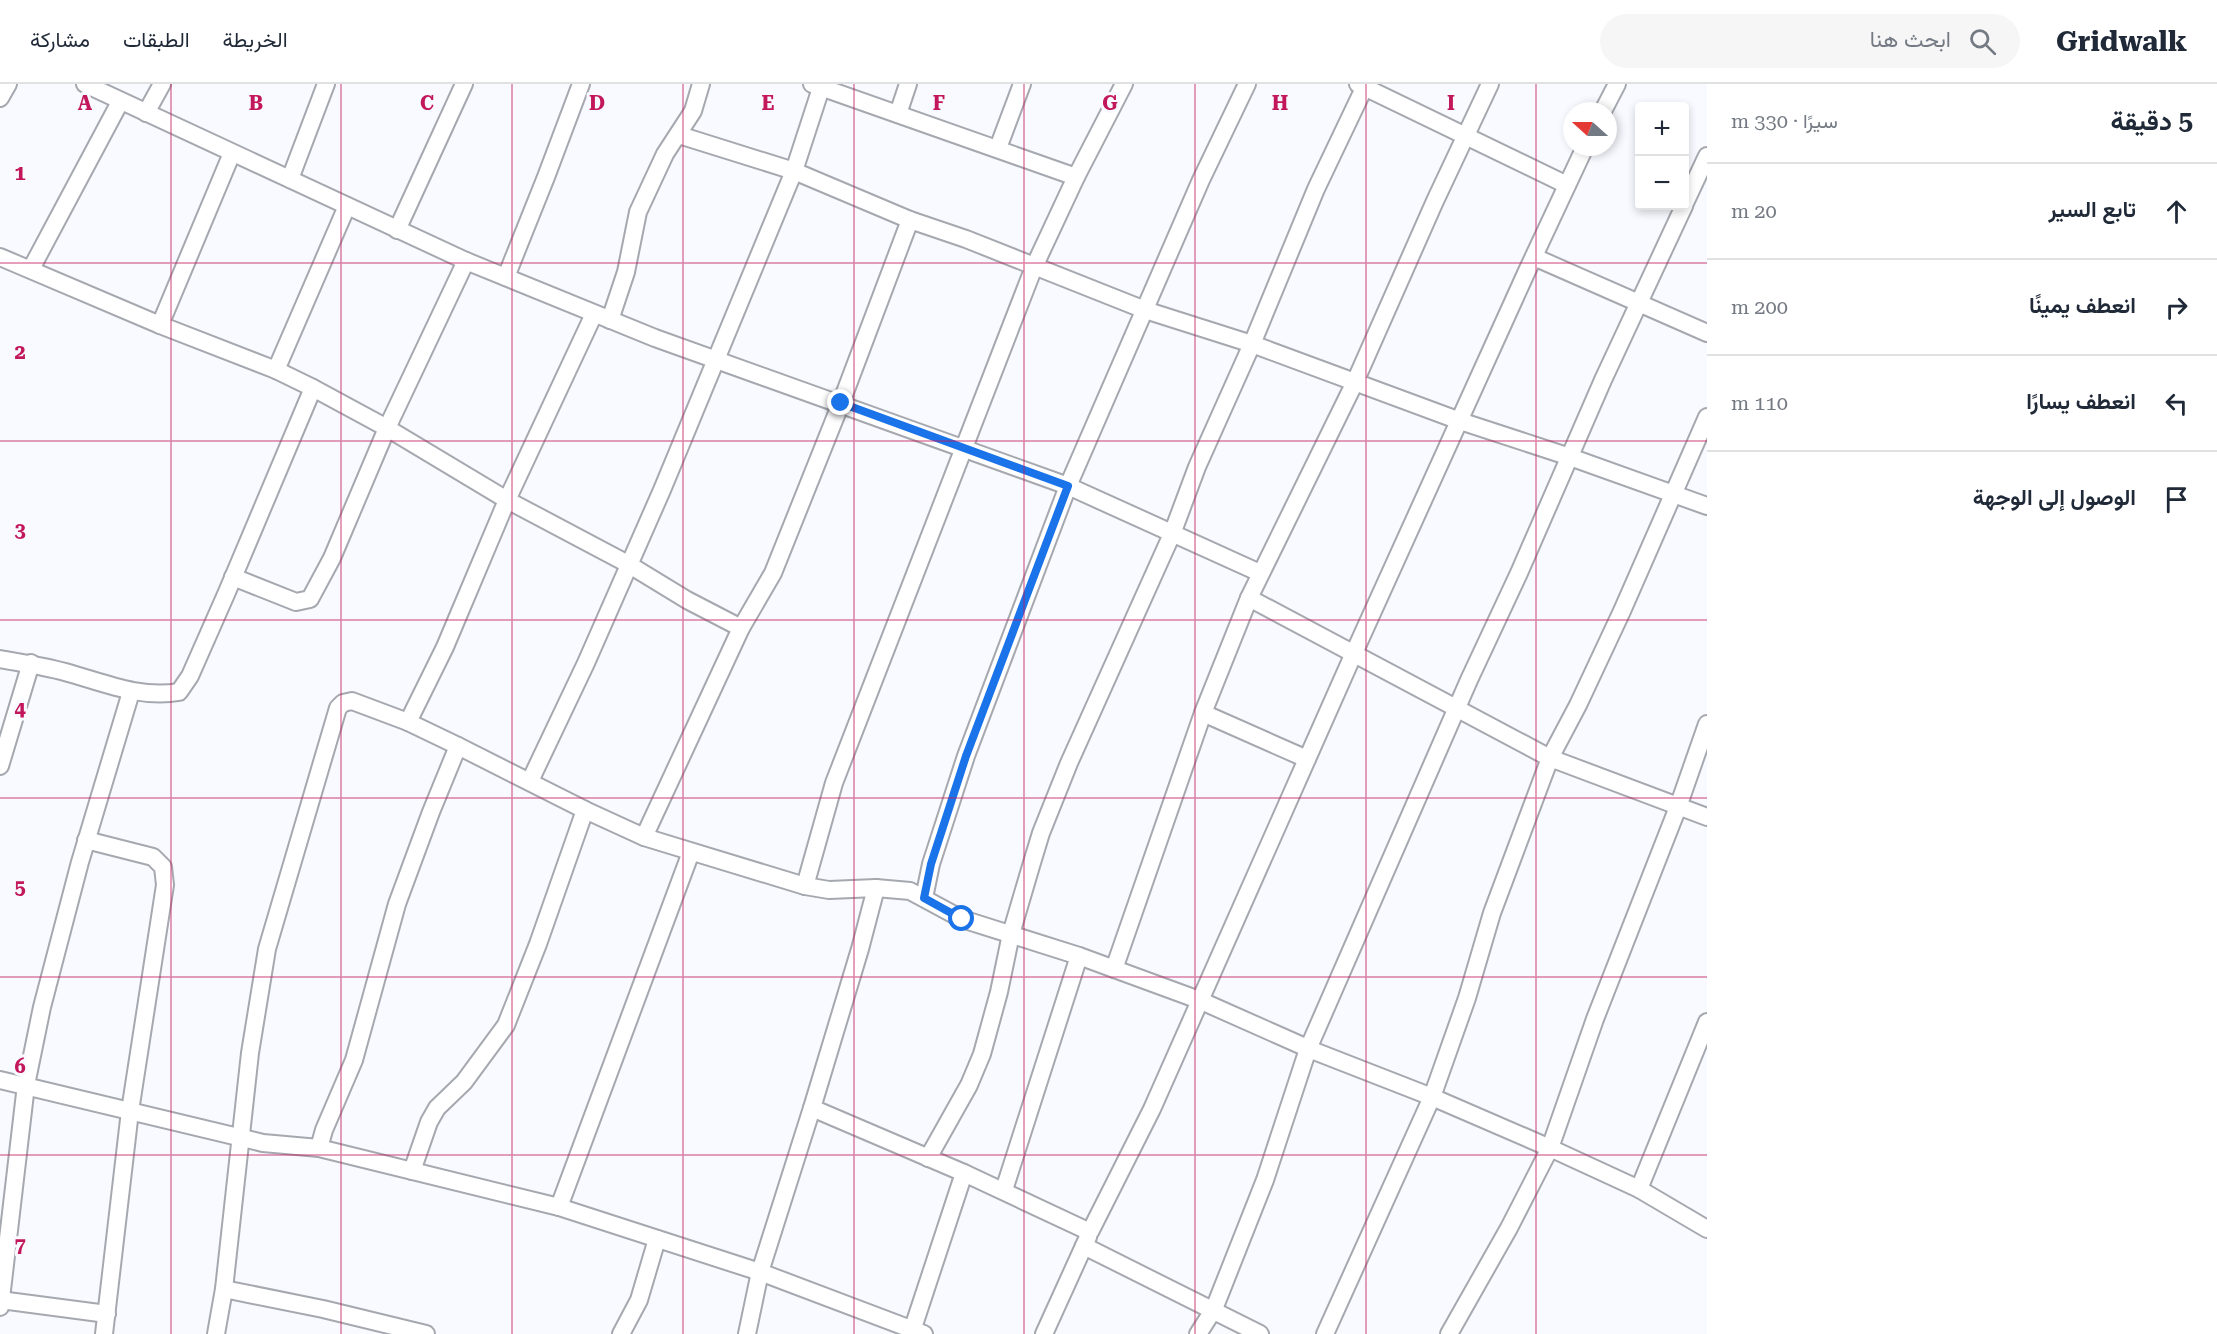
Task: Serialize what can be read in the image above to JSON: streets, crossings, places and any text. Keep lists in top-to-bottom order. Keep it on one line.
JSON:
{"north":"left","page":{"header":"Gridwalk","search":"ابحث هنا","nav":["الخريطة","الطبقات","مشاركة"],"heading":["5 دقيقة","سيرًا · 330 m"],"map_buttons":["+","−"],"list":[["تابع السير","20 m"],["انعطف يمينًا","200 m"],["انعطف يسارًا","110 m"],"الوصول إلى الوجهة"]},"grid":{"columns":["A","B","C","D","E","F","G","H","I"],"rows":["1","2","3","4","5","6","7"]}}
